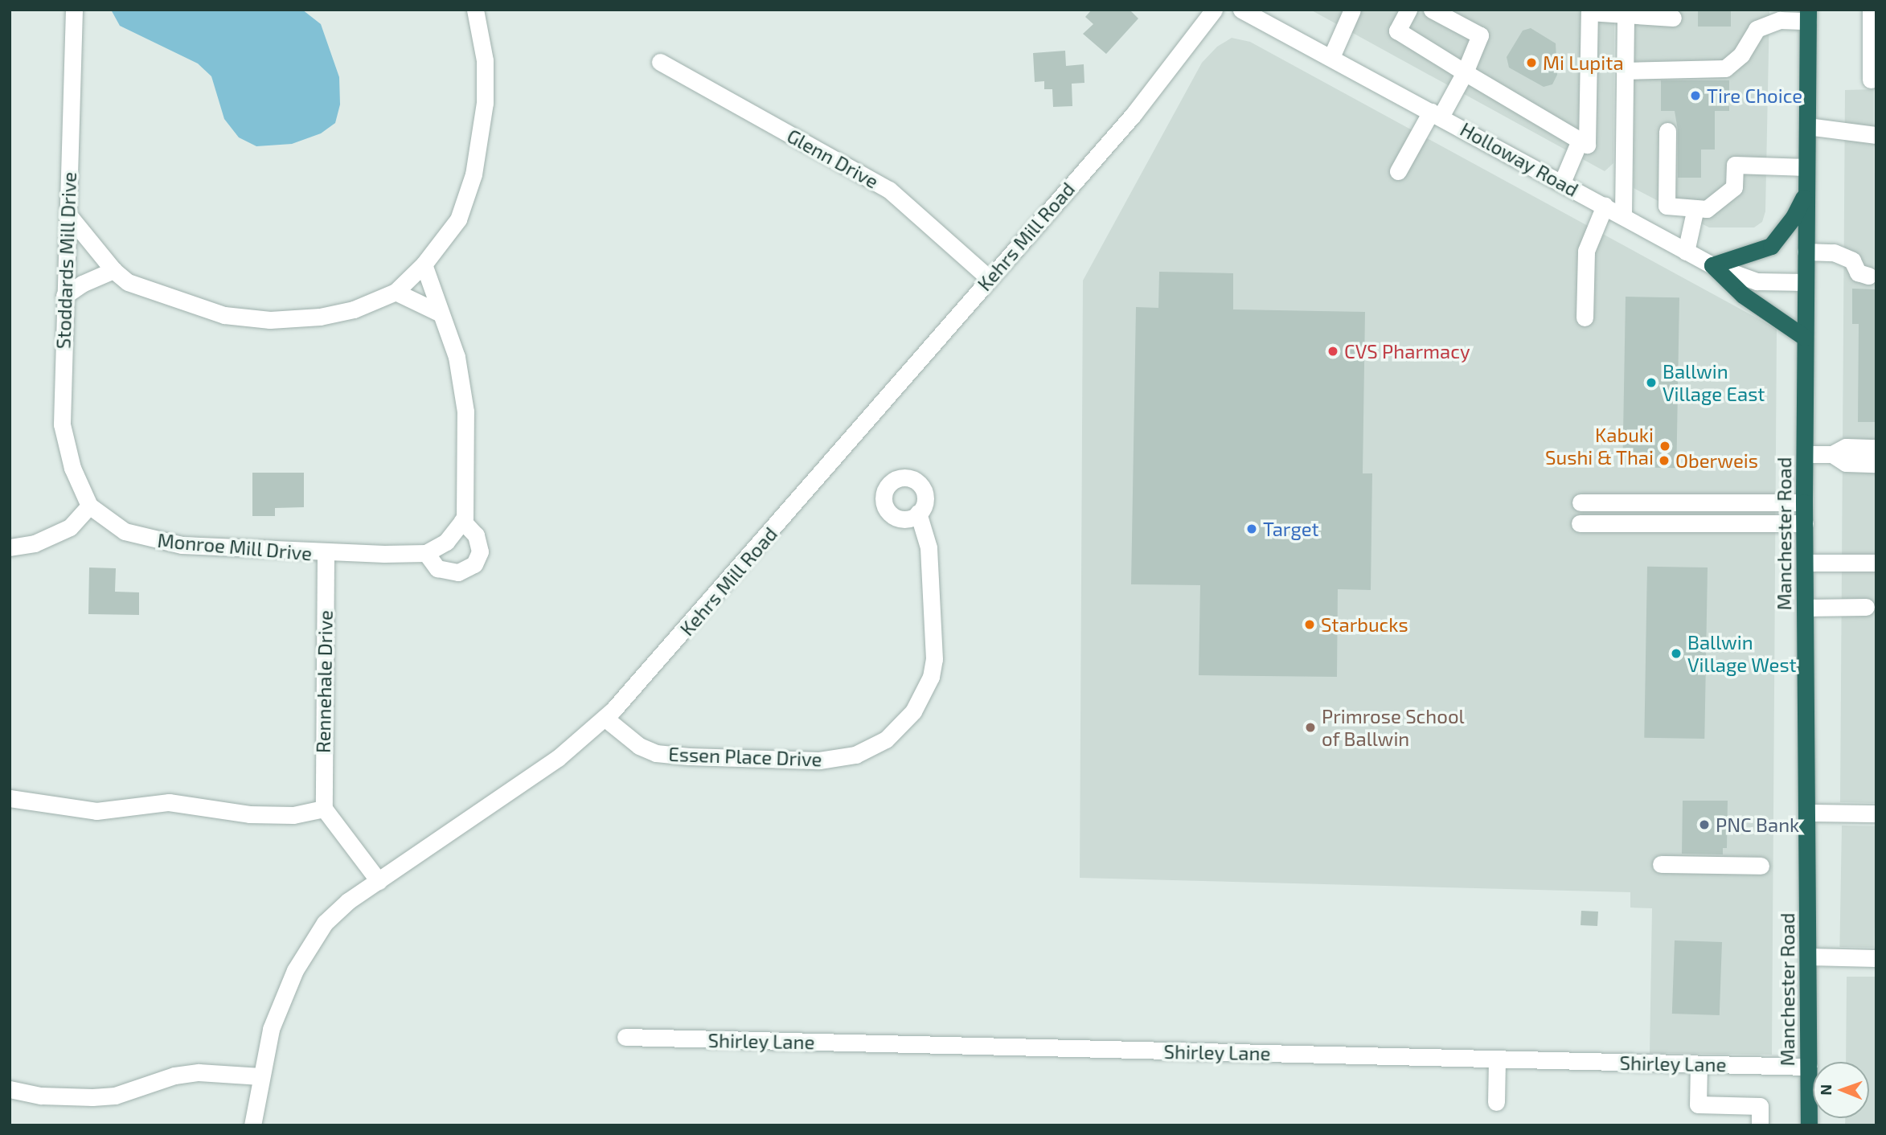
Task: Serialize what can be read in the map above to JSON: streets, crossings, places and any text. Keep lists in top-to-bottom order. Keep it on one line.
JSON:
{"streets":{"highway":["Manchester Road"],"street":["Glenn Drive","Holloway Road","Kehrs Mill Road","Stoddards Mill Drive","Monroe Mill Drive","Rennehale Drive","Essen Place Drive","Shirley Lane"]},"crossings":[["Glenn Drive","Kehrs Mill Road"],["Holloway Road","Manchester Road"],["Kehrs Mill Road","Essen Place Drive"],["Stoddards Mill Drive","Monroe Mill Drive"],["Manchester Road","Shirley Lane"],["Monroe Mill Drive","Rennehale Drive"]],"places":["Mi Lupita","Tire Choice","CVS Pharmacy","Ballwin Village East","Kabuki Sushi & Thai","Oberweis","Target","Starbucks","Ballwin Village West","Primrose School of Ballwin","PNC Bank"],"north":"left"}
